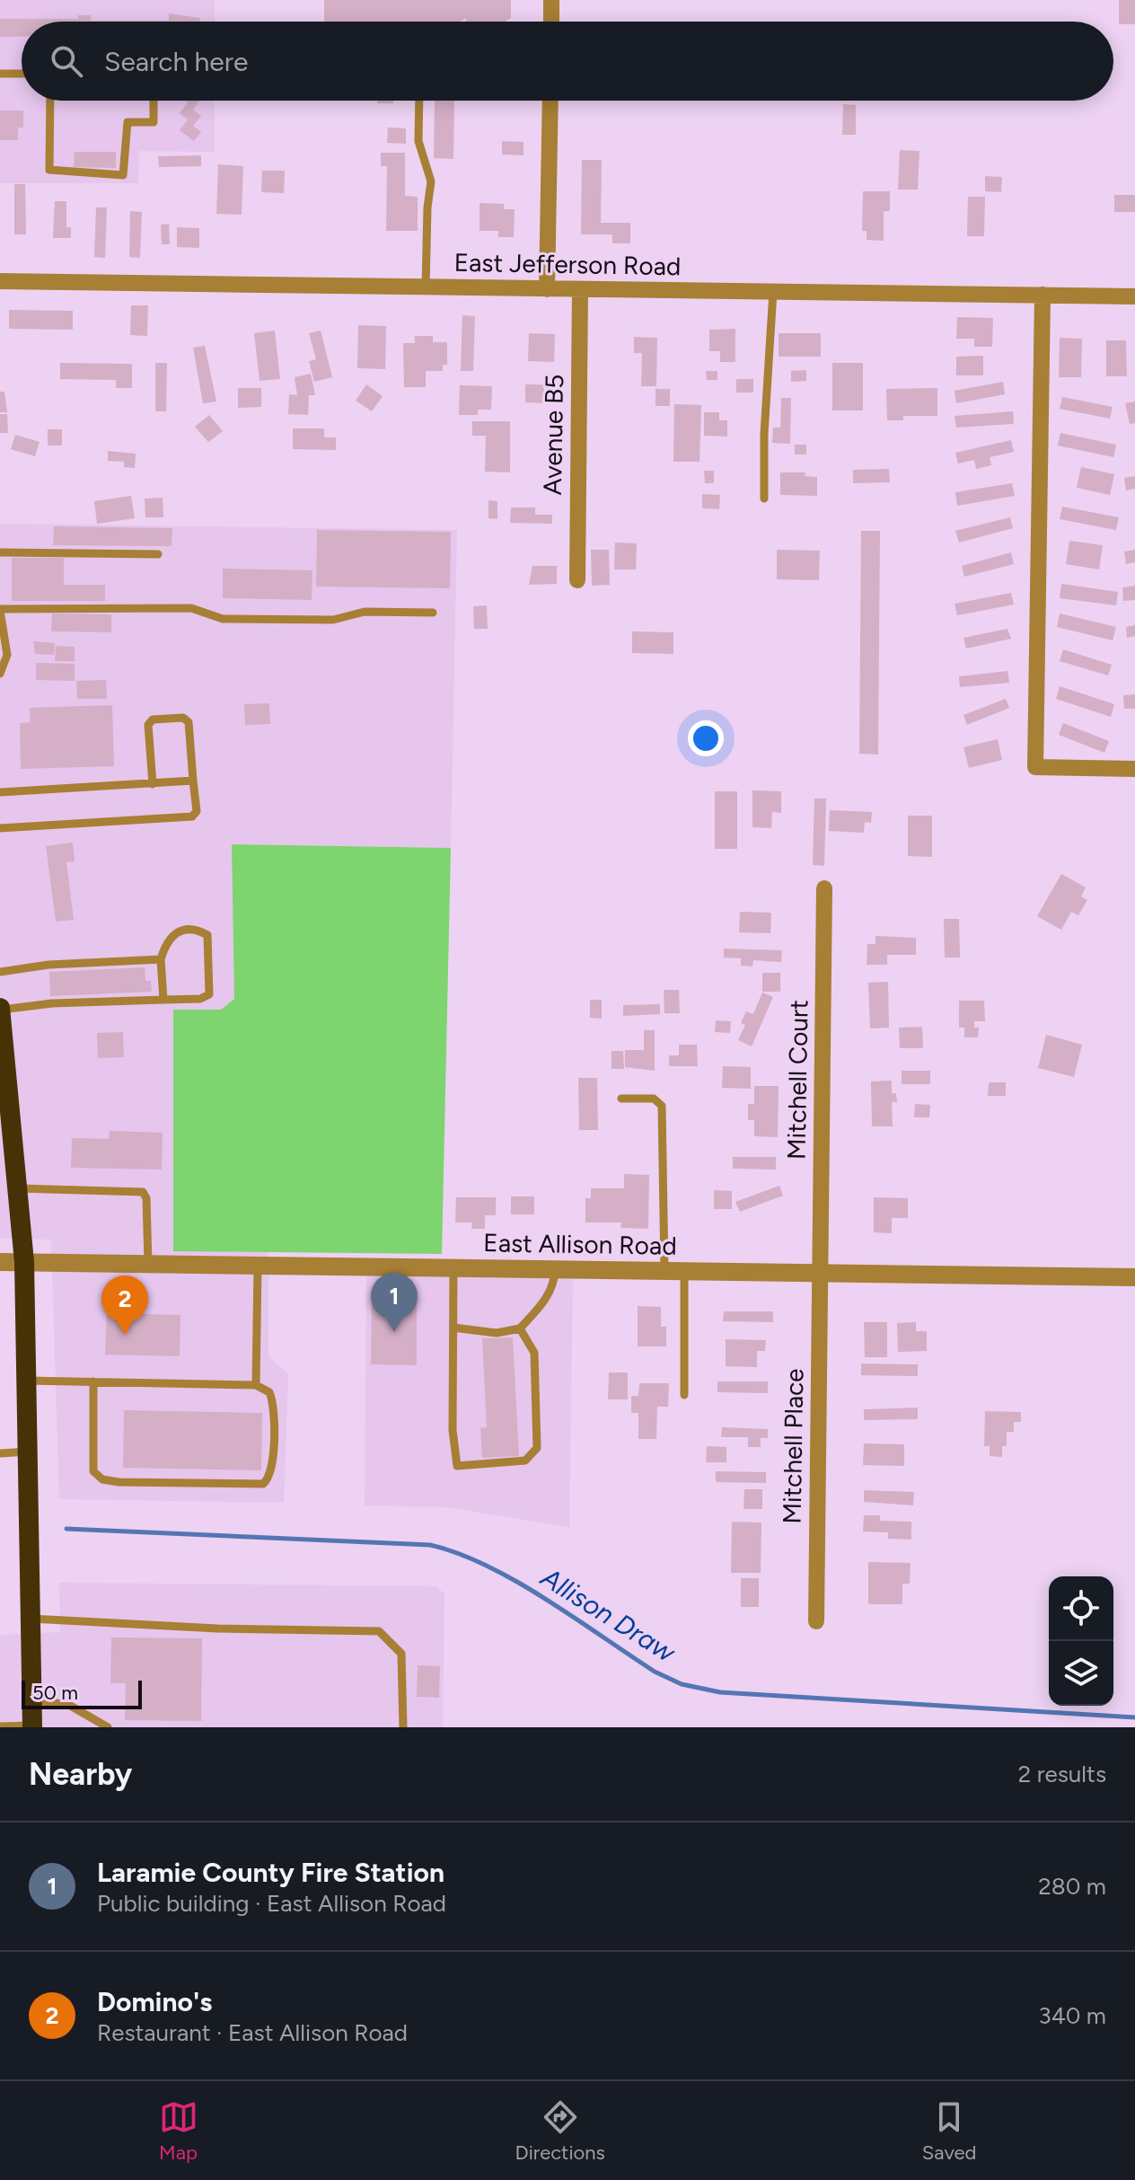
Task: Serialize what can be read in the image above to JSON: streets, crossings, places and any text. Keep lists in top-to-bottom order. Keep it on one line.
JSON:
{"streets":{"street":["East Jefferson Road","Avenue B5","Mitchell Court","East Allison Road","Mitchell Place"]},"crossings":[["East Jefferson Road","Avenue B5"],["Mitchell Court","East Allison Road"],["Mitchell Court","Mitchell Place"],["East Allison Road","Mitchell Place"]],"water":["Allison Draw"],"scale_bar":"50 m","page":{"search":"Search here","pins":["1","2"],"scale":"50 m","heading":["Nearby","2 results"],"list":[{"mark":"1","name":"Laramie County Fire Station","note":"Public building · East Allison Road","value":"280 m"},{"mark":"2","name":"Domino's","note":"Restaurant · East Allison Road","value":"340 m"}],"nav":["Map","Directions","Saved"]}}
